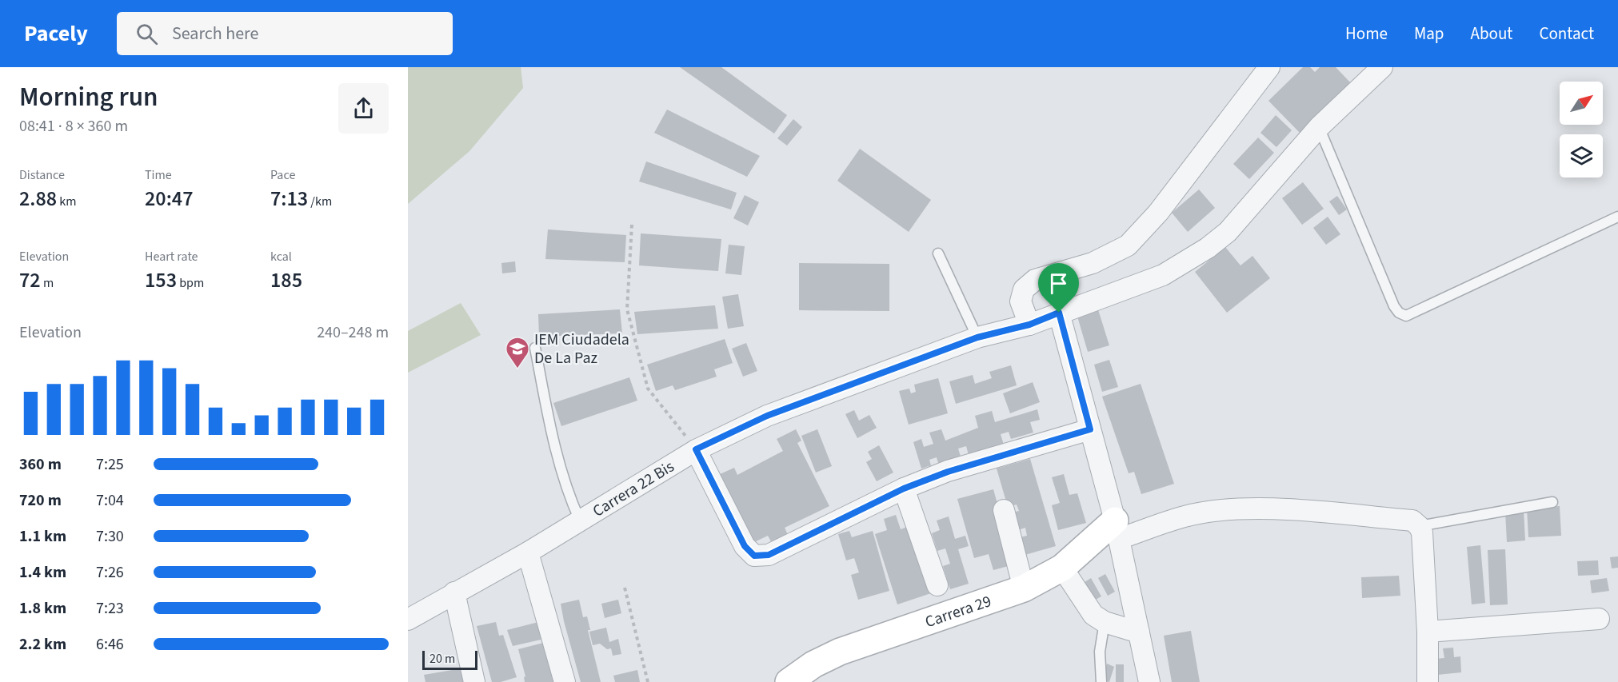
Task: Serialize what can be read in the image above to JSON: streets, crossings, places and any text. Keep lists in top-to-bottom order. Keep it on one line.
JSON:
{"streets":{"street":["Carrera 22 Bis","Carrera 29"]},"places":{"school or university":["IEM Ciudadela De La Paz"]},"scale_bar":"20 m","north":"top right","page":{"header":"Pacely","search":"Search here","nav":["Home","Map","About","Contact"],"heading":["Morning run","08:41 · 8 × 360 m"],"stats":[["Distance","2.88 km"],["Time","20:47"],["Pace","7:13 /km"],["Elevation","72 m"],["Heart rate","153 bpm"],["kcal","185"]],"chart":["Elevation","240–248 m"],"list":[{"name":"360 m","note":"7:25"},{"name":"720 m","note":"7:04"},{"name":"1.1 km","note":"7:30"},{"name":"1.4 km","note":"7:26"},{"name":"1.8 km","note":"7:23"},{"name":"2.2 km","note":"6:46"}],"scale":"20 m"}}
